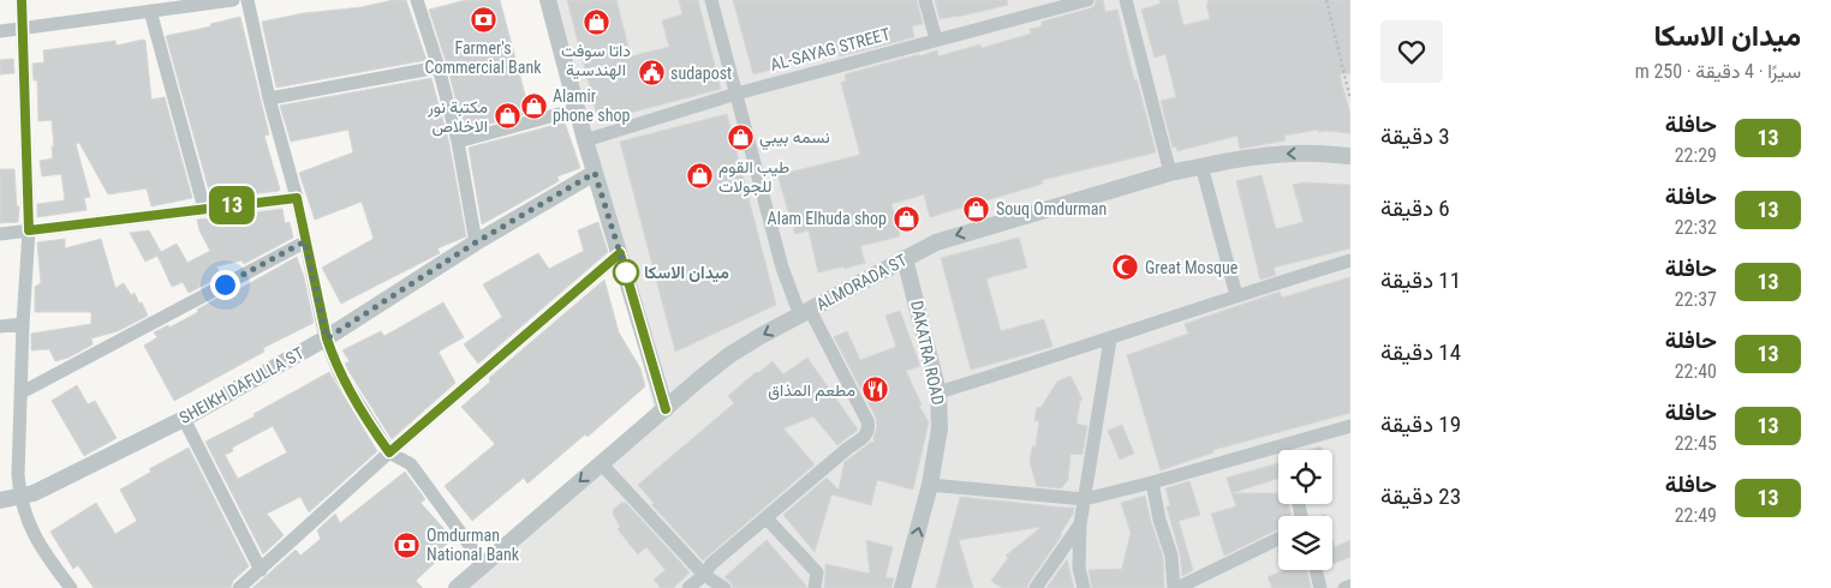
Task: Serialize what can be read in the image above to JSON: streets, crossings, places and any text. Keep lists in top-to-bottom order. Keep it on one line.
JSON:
{"streets":{"street":["AL-SAYAG STREET","ALMORADA ST","DAKATRA ROAD","SHEIKH DAFULLA ST"]},"crossings":[["ALMORADA ST","DAKATRA ROAD"]],"places":{"bank":["Farmer's Commercial Bank","Omdurman National Bank"],"shop":["داتا سوفت الهندسية","Alamir phone shop","مكتبة نور الاخلاص","نسمه بيبي","طيب القوم للجولات","Souq Omdurman","Alam Elhuda shop"],"public building":["sudapost"],"mosque":["Great Mosque"],"other":["ميدان الاسكا"],"restaurant":["مطعم المذاق"]},"lines":["bus line 13"],"page":{"heading":["ميدان الاسكا","سيرًا · 4 دقيقة · 250 m"],"on_map":"13","list":[{"mark":"13","name":"حافلة","note":"22:29","value":"3 دقيقة"},{"mark":"13","name":"حافلة","note":"22:32","value":"6 دقيقة"},{"mark":"13","name":"حافلة","note":"22:37","value":"11 دقيقة"},{"mark":"13","name":"حافلة","note":"22:40","value":"14 دقيقة"},{"mark":"13","name":"حافلة","note":"22:45","value":"19 دقيقة"},{"mark":"13","name":"حافلة","note":"22:49","value":"23 دقيقة"}]}}
